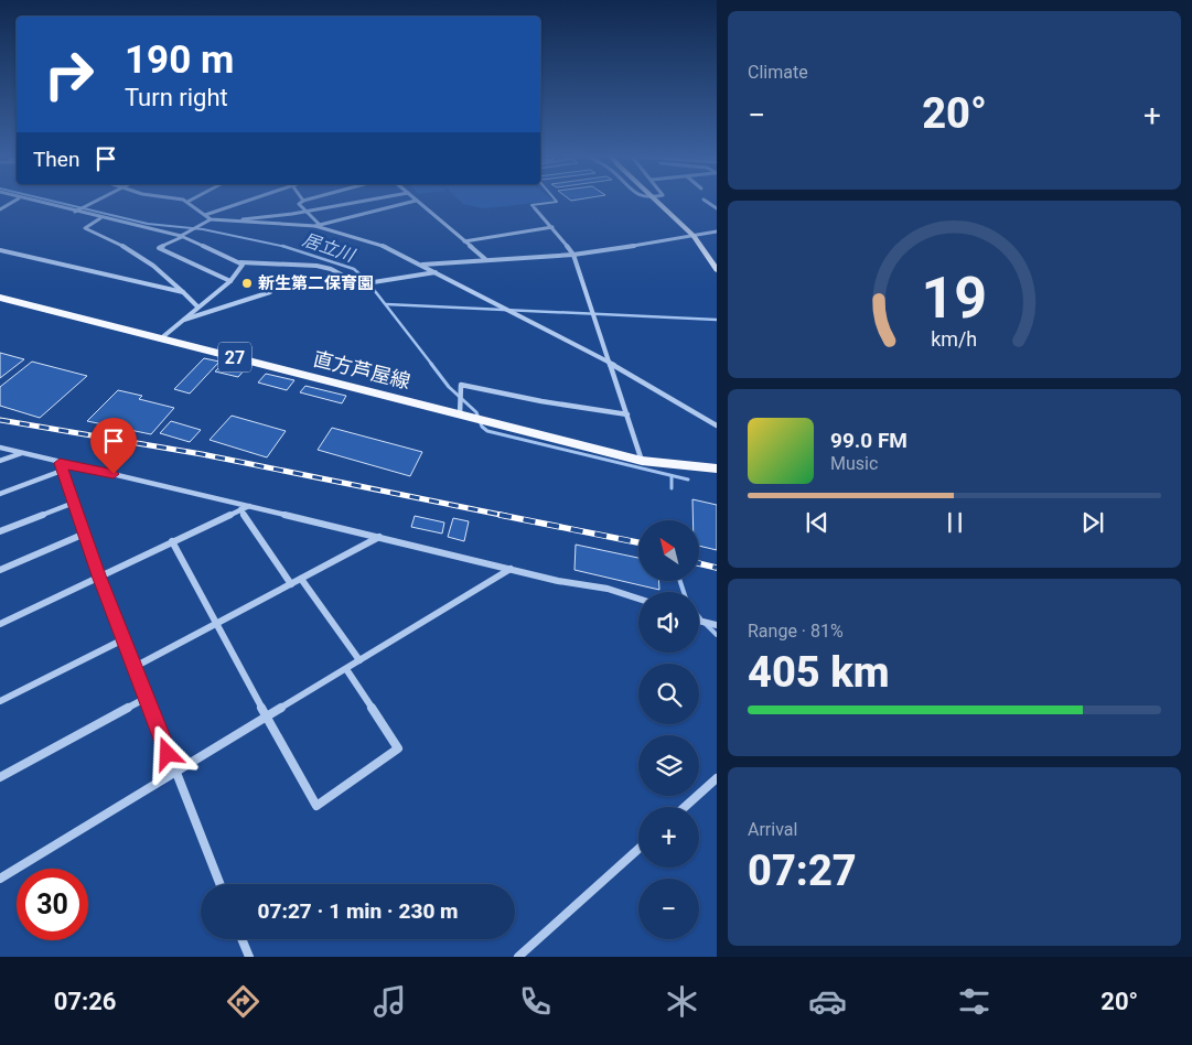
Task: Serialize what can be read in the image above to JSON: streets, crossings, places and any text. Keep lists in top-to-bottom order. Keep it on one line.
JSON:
{"streets":{"main road":["27","直方芦屋線"]},"water":["居立川"],"places":["新生第二保育園"],"north":"top left","page":{"tile":["Climate",["Range · 81%","405 km"],["Arrival","07:27"]],"turn":["190 m","Turn right"],"heat":["−","20°","+"],"then":"Then","song":["99.0 FM","Music"],"map_buttons":["+","−"],"limit":"30","trip":"07:27 · 1 min · 230 m","tabs":["07:26","20°"],"gauge":["19","km/h"]}}
